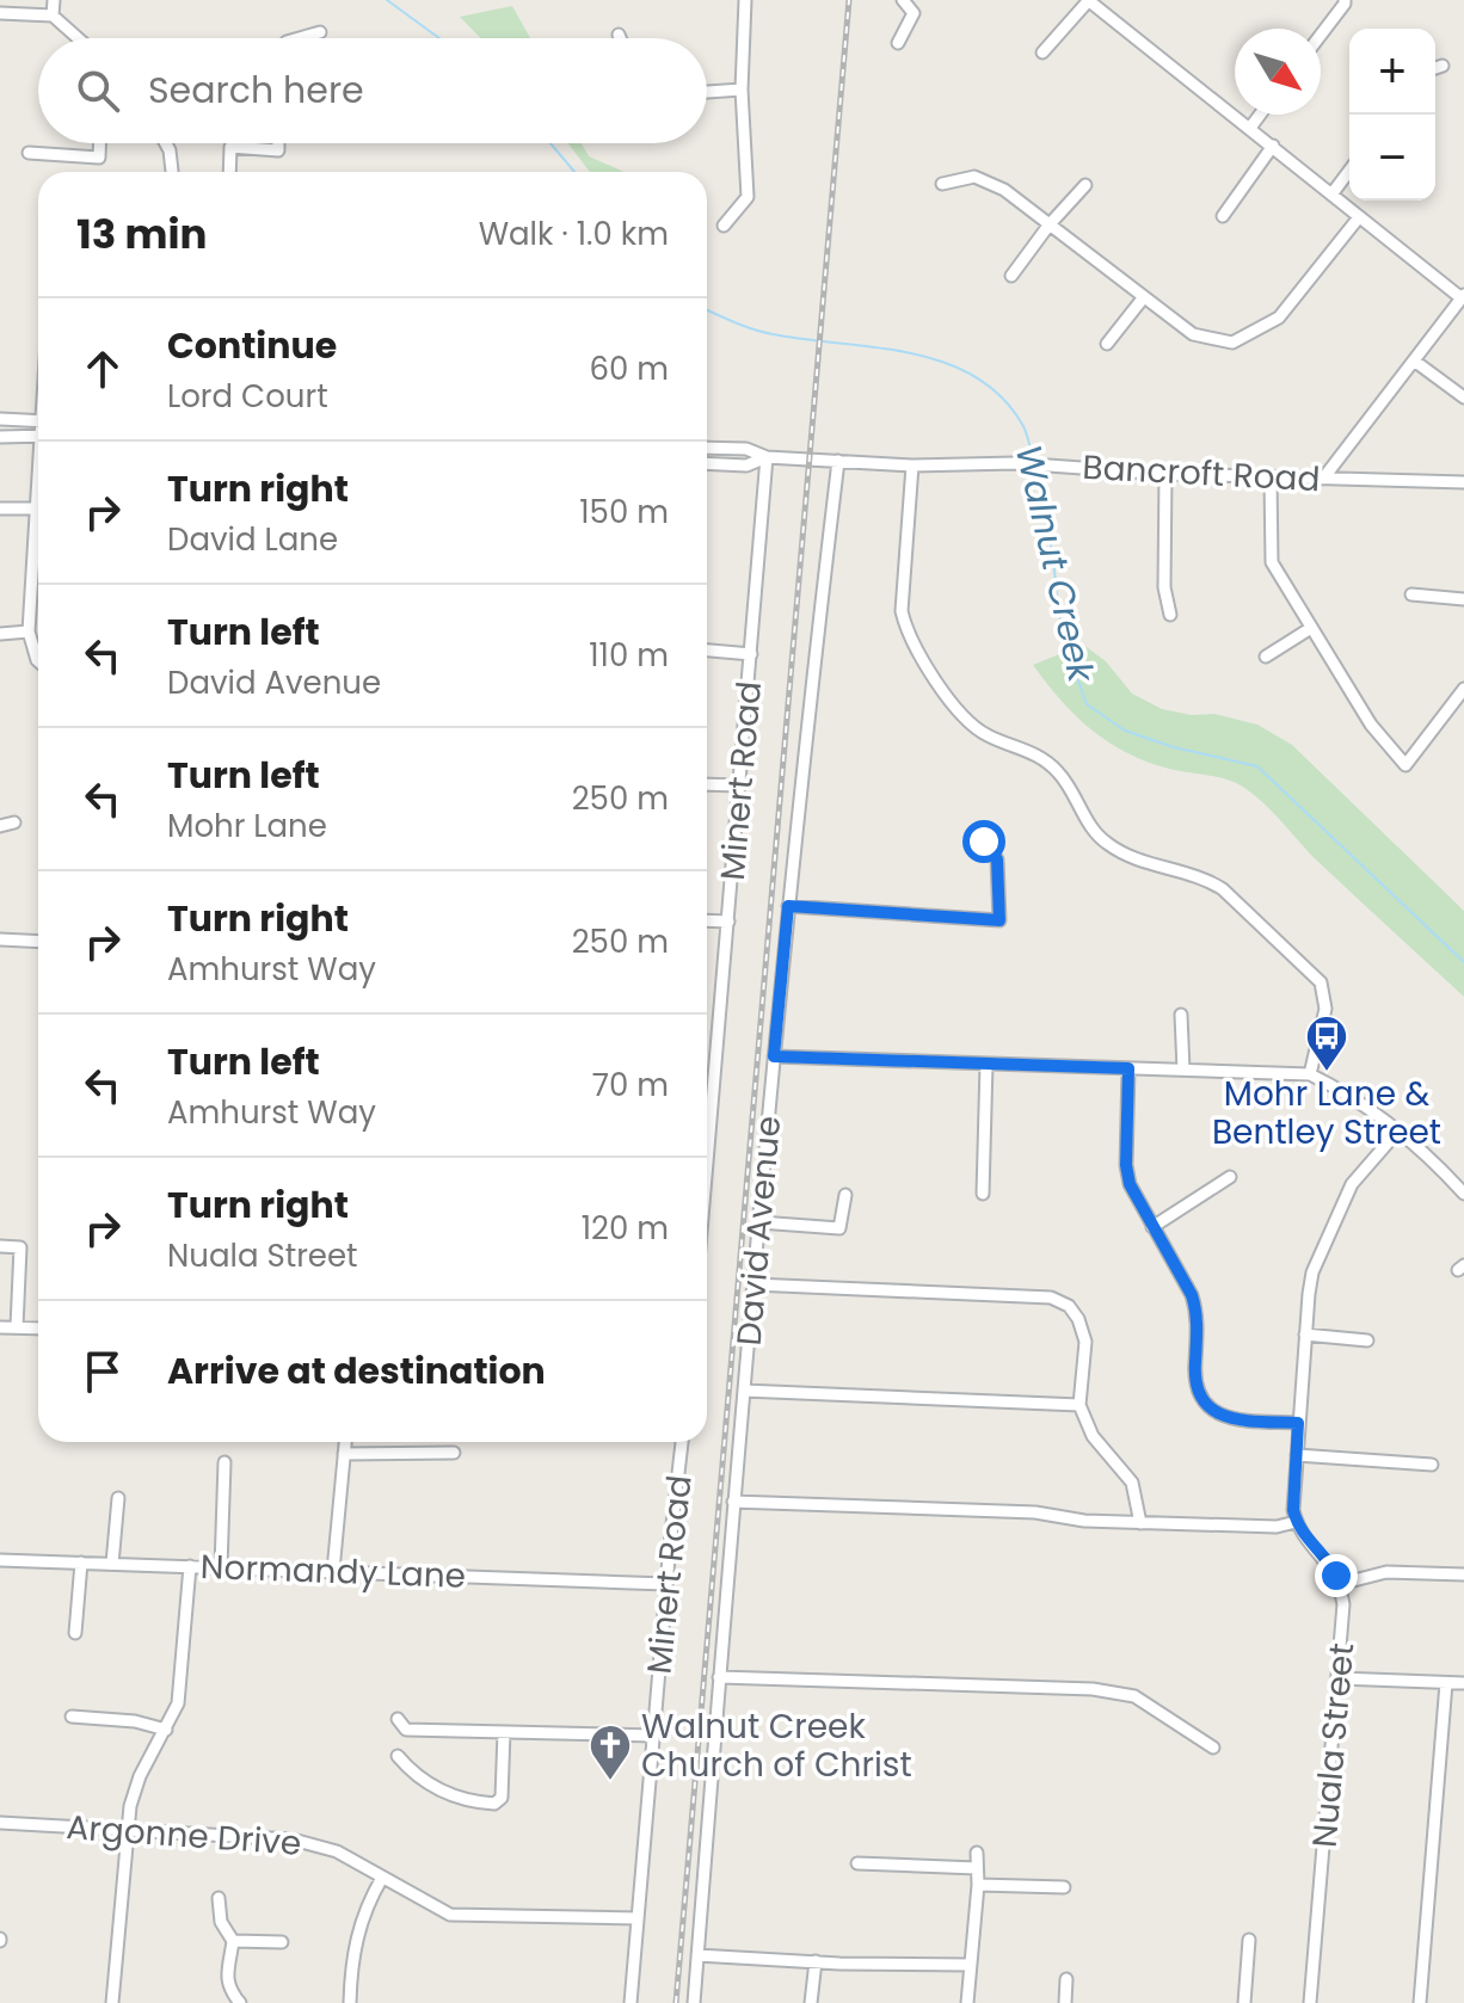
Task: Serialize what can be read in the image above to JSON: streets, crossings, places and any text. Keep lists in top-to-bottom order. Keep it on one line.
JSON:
{"streets":{"street":["Bancroft Road","Minert Road","David Avenue","Normandy Lane","Nuala Street","Argonne Drive"]},"crossings":[["Bancroft Road","Minert Road"],["Bancroft Road","David Avenue"],["Minert Road","Normandy Lane"],["Minert Road","Argonne Drive"]],"water":["Walnut Creek"],"places":{"bus stop":["Mohr Lane & Bentley Street"],"church":["Walnut Creek Church of Christ"]},"north":"bottom right","page":{"map_buttons":["+","−"],"search":"Search here","heading":["13 min","Walk · 1.0 km"],"list":[["Continue","Lord Court","60 m"],["Turn right","David Lane","150 m"],["Turn left","David Avenue","110 m"],["Turn left","Mohr Lane","250 m"],["Turn right","Amhurst Way","250 m"],["Turn left","Amhurst Way","70 m"],["Turn right","Nuala Street","120 m"],"Arrive at destination"]}}
